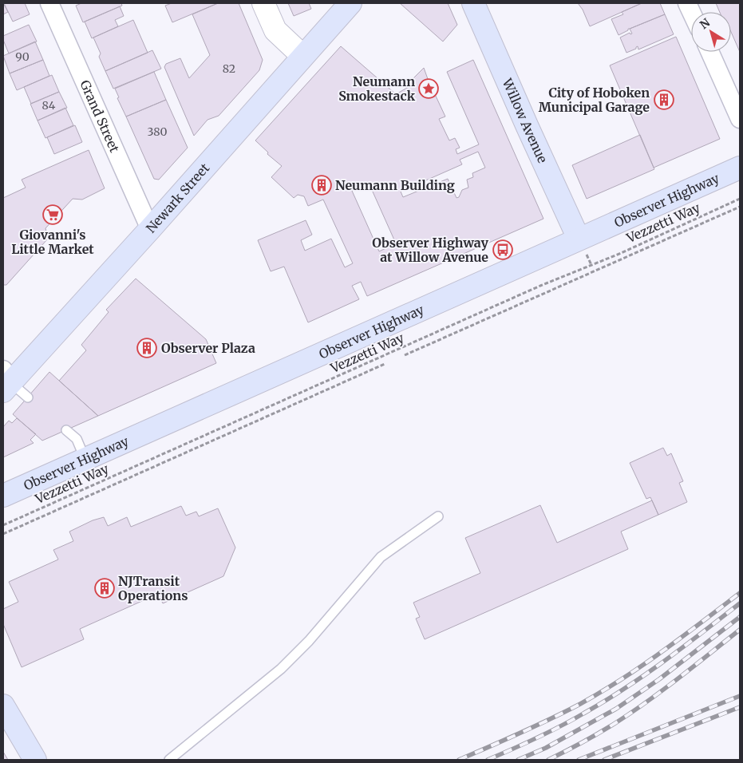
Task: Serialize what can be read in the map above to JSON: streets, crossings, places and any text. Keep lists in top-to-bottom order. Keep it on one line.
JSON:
{"streets":{"main road":["Willow Avenue","Newark Street","Observer Highway"],"street":["Grand Street"],"path":["Vezzetti Way"]},"crossings":[["Grand Street","Newark Street"],["Willow Avenue","Observer Highway"]],"places":{"place":["Neumann Smokestack"],"building":["City of Hoboken Municipal Garage","Neumann Building","Observer Plaza","NJTransit Operations"],"supermarket":["Giovanni's Little Market"],"bus stop":["Observer Highway at Willow Avenue"]},"house_numbers":["90","82","84","380"],"north":"top left"}
